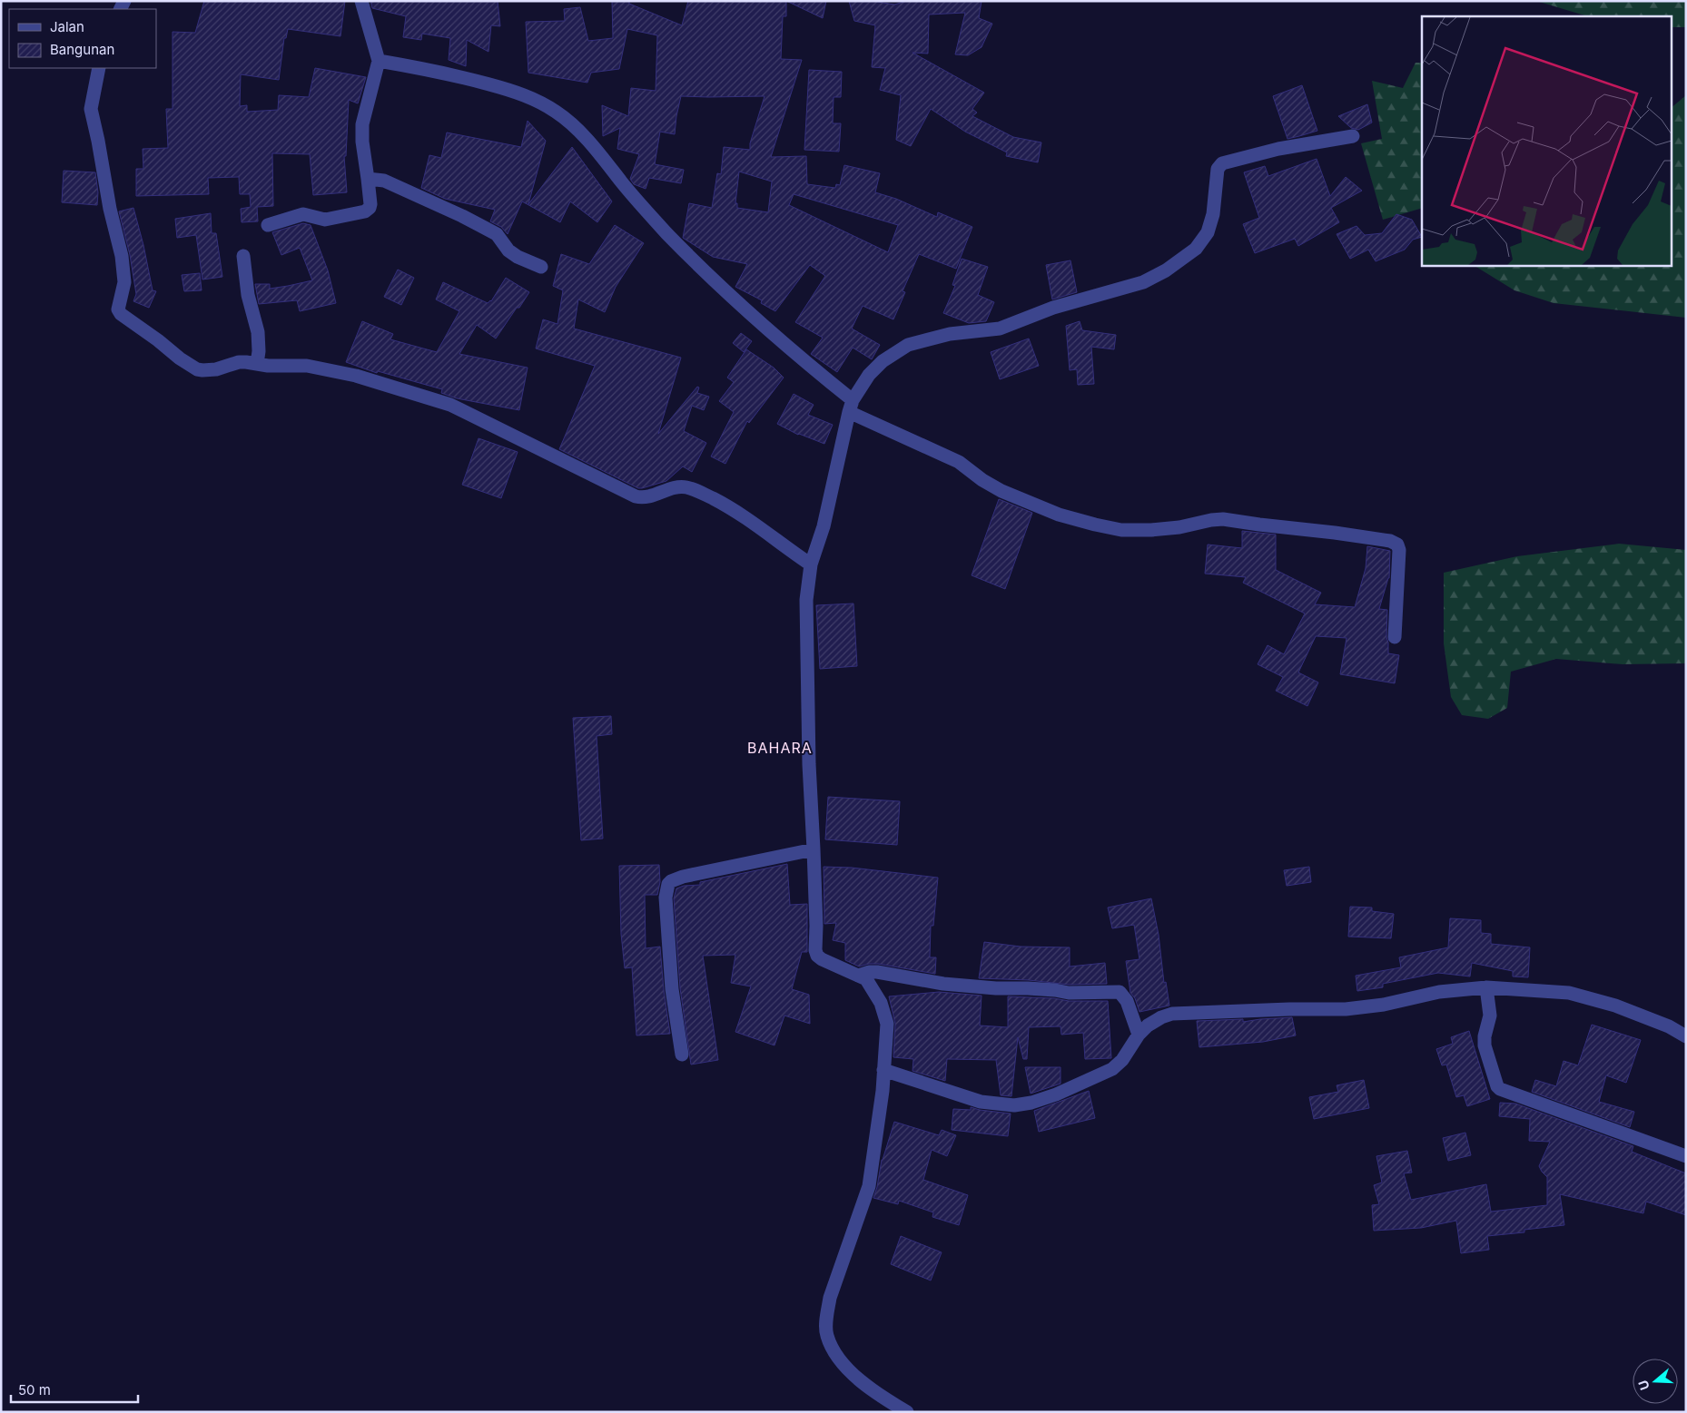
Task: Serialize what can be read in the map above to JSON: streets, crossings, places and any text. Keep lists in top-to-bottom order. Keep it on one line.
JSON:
{"districts":["BAHARA"],"legend":["Jalan","Bangunan"],"scale_bar":"50 m","north":"left"}
